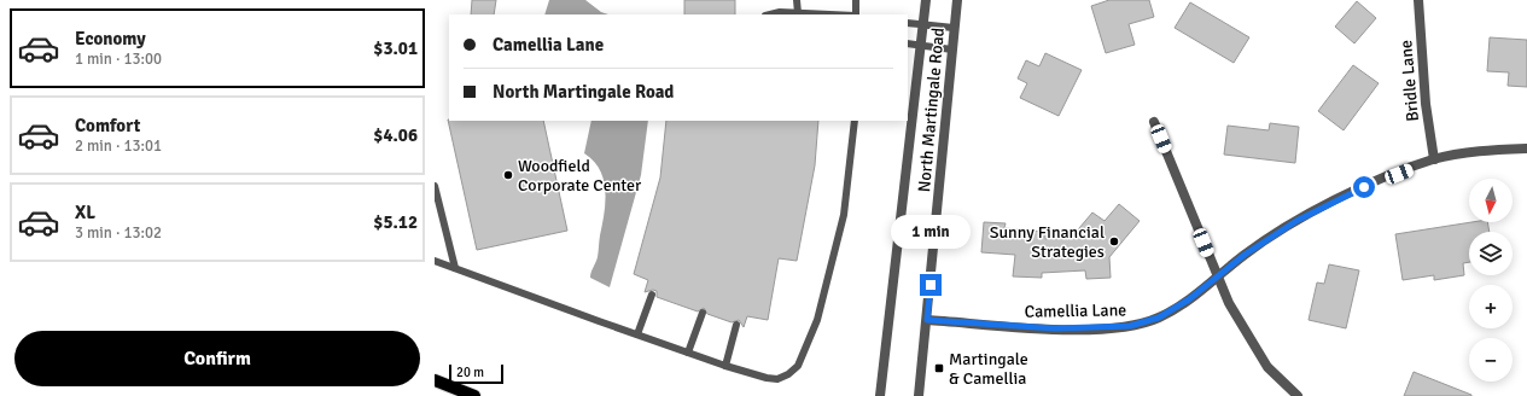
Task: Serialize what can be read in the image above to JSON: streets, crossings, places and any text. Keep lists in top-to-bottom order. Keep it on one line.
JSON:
{"streets":{"street":["Bridle Lane","North Martingale Road","Camellia Lane"]},"crossings":[["Bridle Lane","Camellia Lane"],["North Martingale Road","Camellia Lane"]],"places":{"other":["Woodfield Corporate Center","Sunny Financial Strategies"],"transit":["Martingale & Camellia"]},"scale_bar":"20 m","north":"bottom","page":{"list":[{"name":"Economy","note":"1 min · 13:00","value":"$3.01"},{"name":"Comfort","note":"2 min · 13:01","value":"$4.06"},{"name":"XL","note":"3 min · 13:02","value":"$5.12"}],"banner":["Camellia Lane","North Martingale Road"],"map_buttons":["+","−"],"bubble":"1 min","buttons":"Confirm","scale":"20 m"}}
